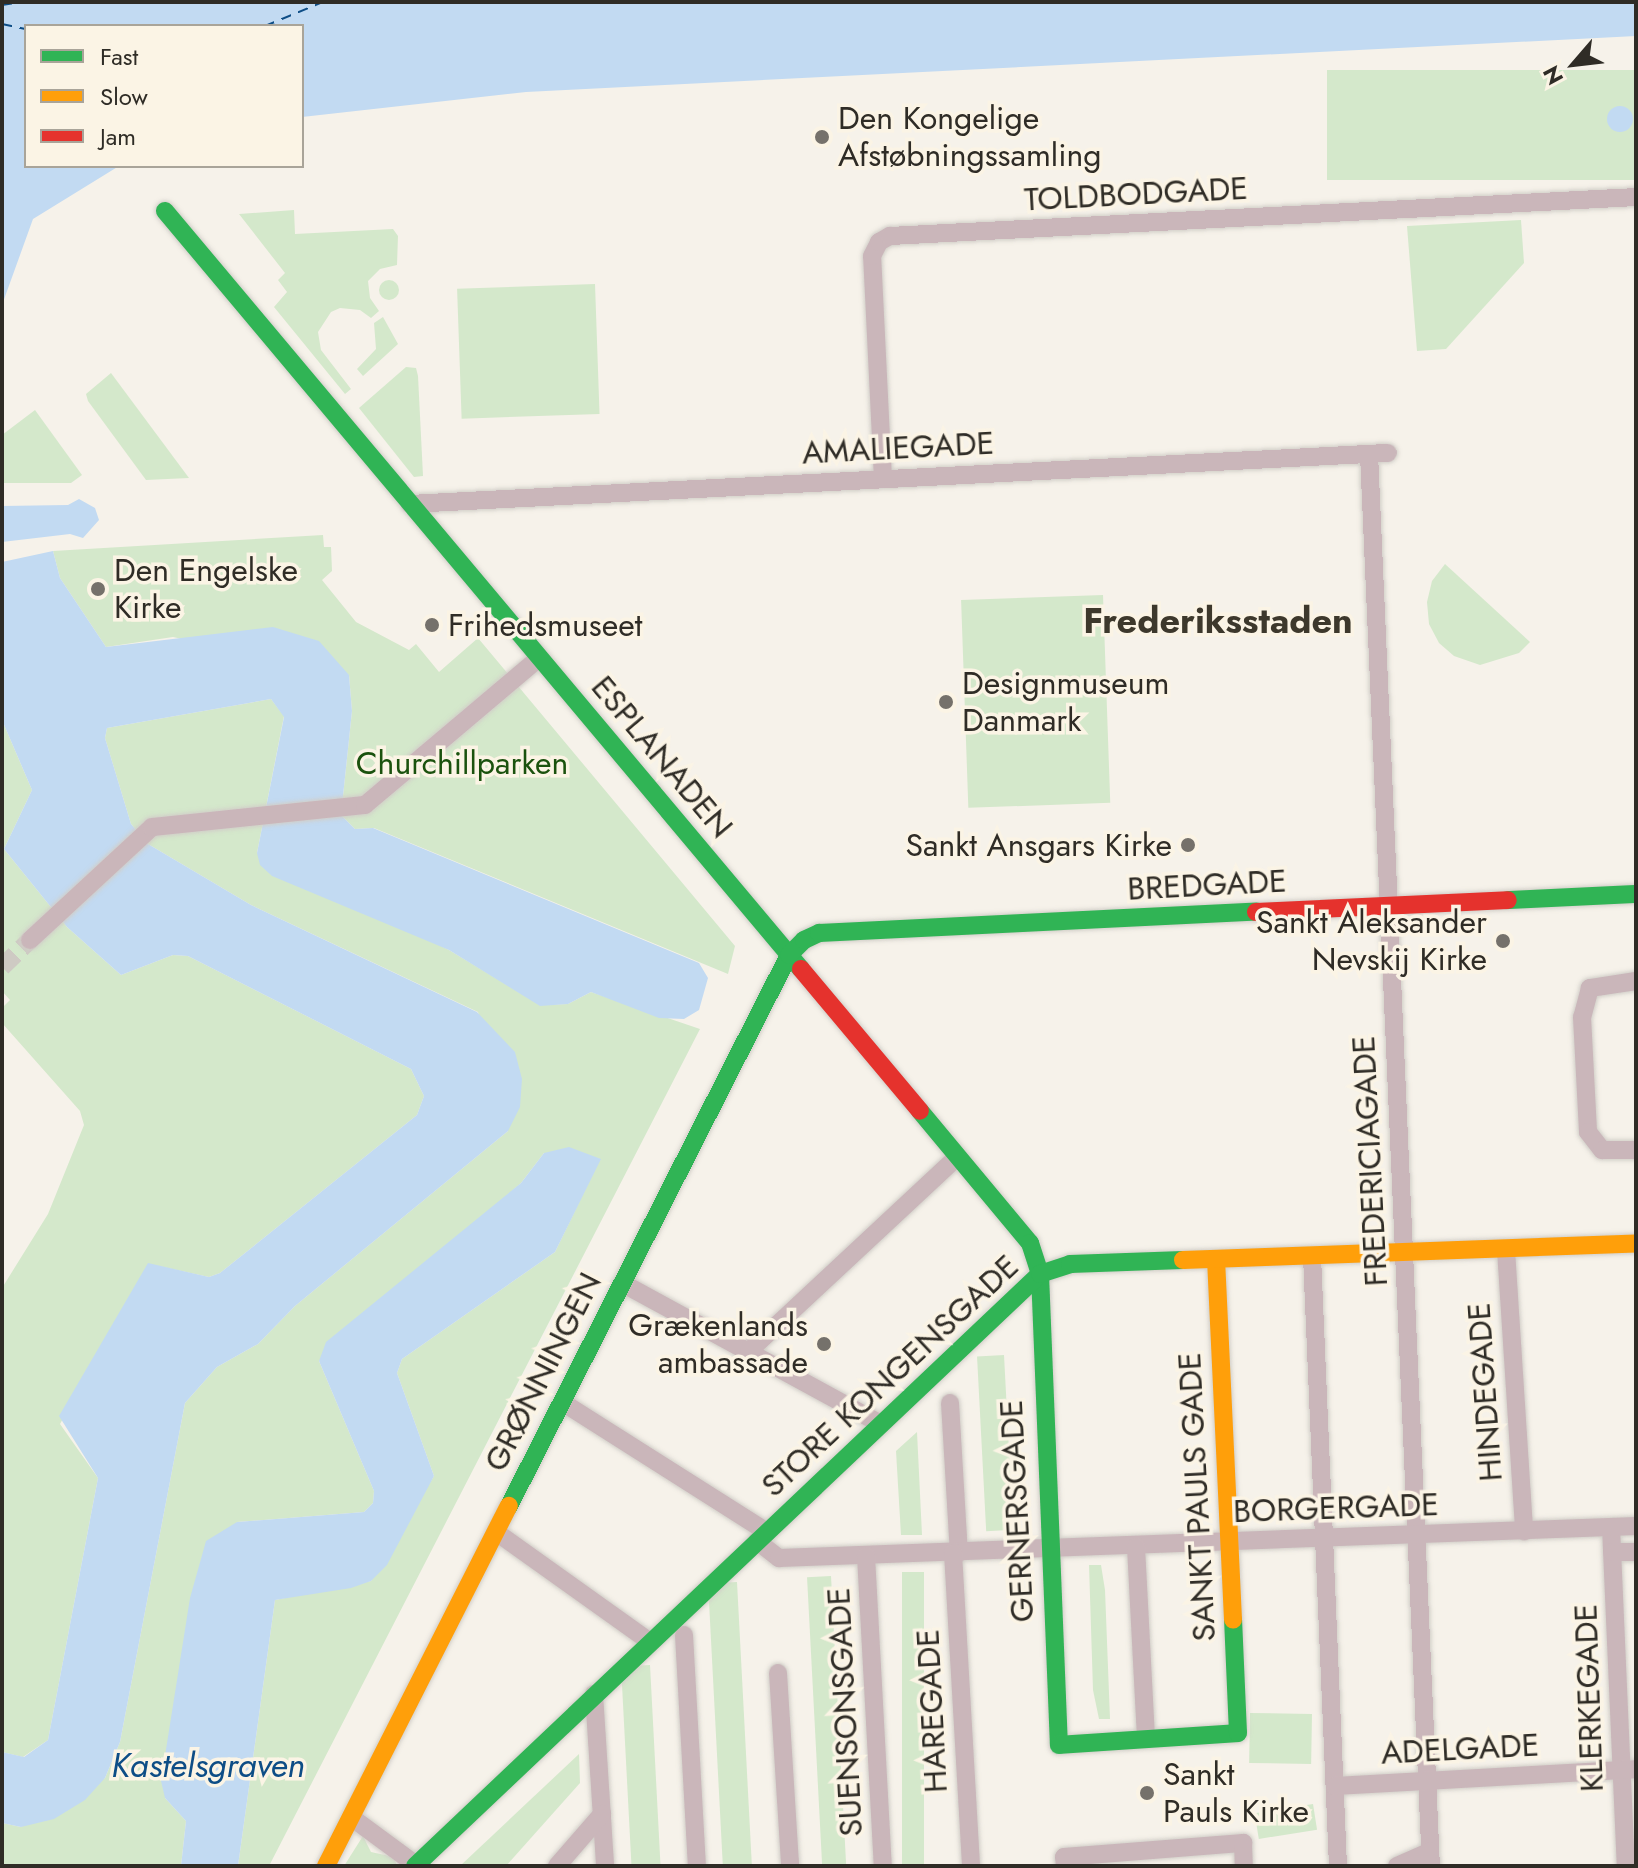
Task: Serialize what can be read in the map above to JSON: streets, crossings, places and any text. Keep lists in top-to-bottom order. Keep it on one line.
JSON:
{"streets":{"main road":["ESPLANADEN","BREDGADE","GRØNNINGEN","STORE KONGENSGADE","SANKT PAULS GADE","GERNERSGADE"],"street":["TOLDBODGADE","AMALIEGADE","FREDERICIAGADE","HINDEGADE","BORGERGADE","KLERKEGADE","HAREGADE","SUENSONSGADE","ADELGADE"]},"crossings":[["TOLDBODGADE","AMALIEGADE"],["AMALIEGADE","ESPLANADEN"],["AMALIEGADE","FREDERICIAGADE"],["ESPLANADEN","BREDGADE"],["ESPLANADEN","GRØNNINGEN"],["ESPLANADEN","STORE KONGENSGADE"],["ESPLANADEN","GERNERSGADE"],["BREDGADE","FREDERICIAGADE"],["BREDGADE","GRØNNINGEN"],["FREDERICIAGADE","STORE KONGENSGADE"],["FREDERICIAGADE","BORGERGADE"],["FREDERICIAGADE","ADELGADE"],["GRØNNINGEN","BORGERGADE"],["STORE KONGENSGADE","HINDEGADE"],["STORE KONGENSGADE","SANKT PAULS GADE"],["STORE KONGENSGADE","BORGERGADE"],["STORE KONGENSGADE","GERNERSGADE"],["HINDEGADE","BORGERGADE"],["SANKT PAULS GADE","BORGERGADE"],["SANKT PAULS GADE","GERNERSGADE"],["BORGERGADE","GERNERSGADE"],["BORGERGADE","KLERKEGADE"],["BORGERGADE","HAREGADE"],["BORGERGADE","SUENSONSGADE"],["KLERKEGADE","ADELGADE"]],"districts":["Frederiksstaden"],"water":["Kastelsgraven"],"parks":["Churchillparken"],"places":["Den Kongelige Afstøbningssamling","Den Engelske Kirke","Frihedsmuseet","Designmuseum Danmark","Sankt Ansgars Kirke","Sankt Aleksander Nevskij Kirke","Grækenlands ambassade","Sankt Pauls Kirke"],"legend":["Fast","Slow","Jam"],"north":"bottom left"}
